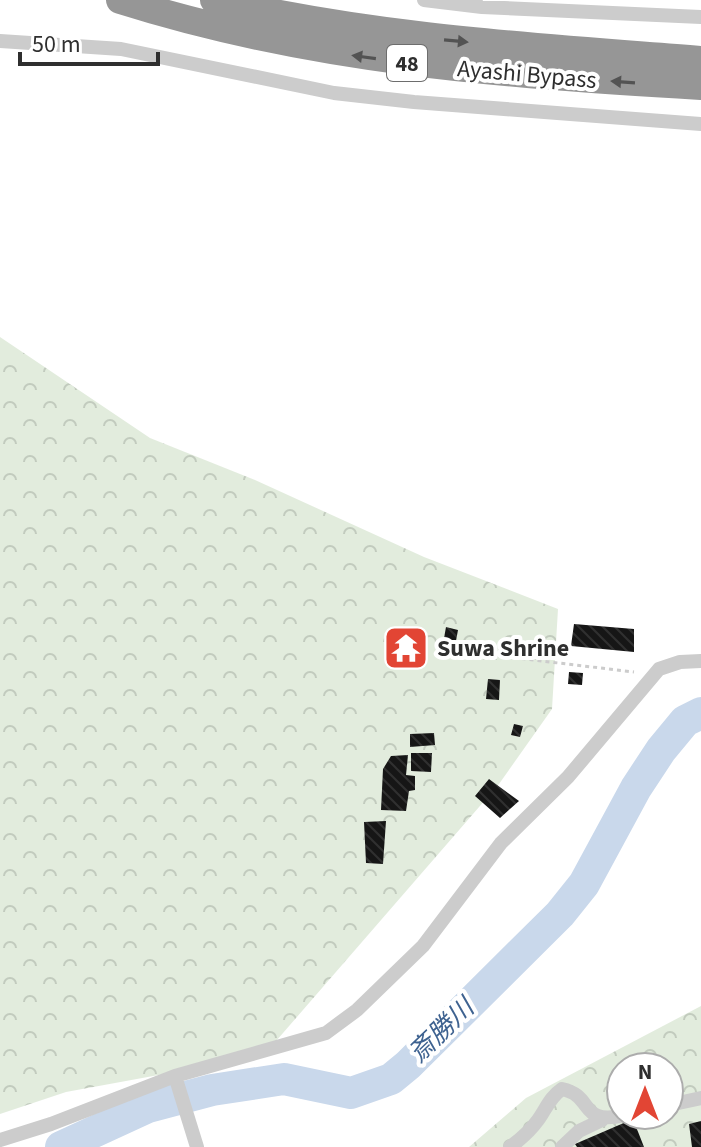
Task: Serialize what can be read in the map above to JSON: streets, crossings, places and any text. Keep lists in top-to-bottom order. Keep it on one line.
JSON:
{"streets":{"highway":["48","Ayashi Bypass"]},"water":["斎勝川"],"places":{"temple":["Suwa Shrine"]},"scale_bar":"50 m","north":"top"}
